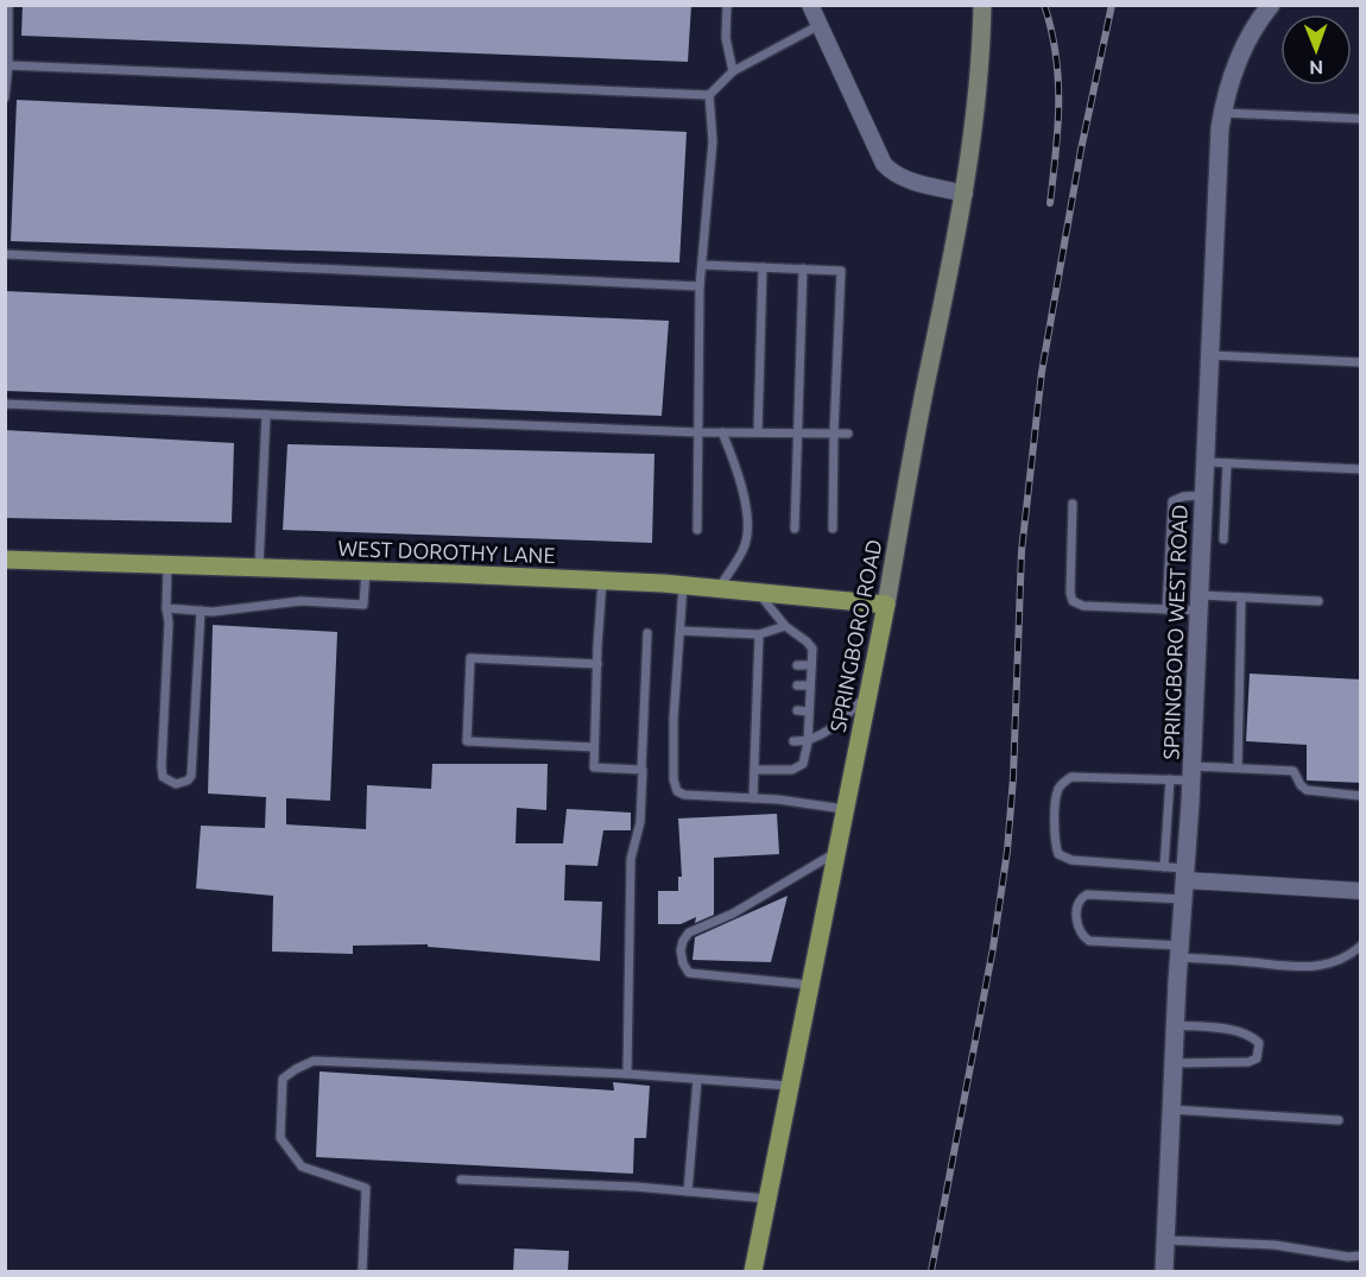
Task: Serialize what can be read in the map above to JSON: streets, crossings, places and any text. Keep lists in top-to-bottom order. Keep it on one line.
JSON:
{"streets":{"main road":["WEST DOROTHY LANE","SPRINGBORO ROAD"],"street":["SPRINGBORO WEST ROAD"]},"crossings":[["WEST DOROTHY LANE","SPRINGBORO ROAD"]],"north":"bottom"}
